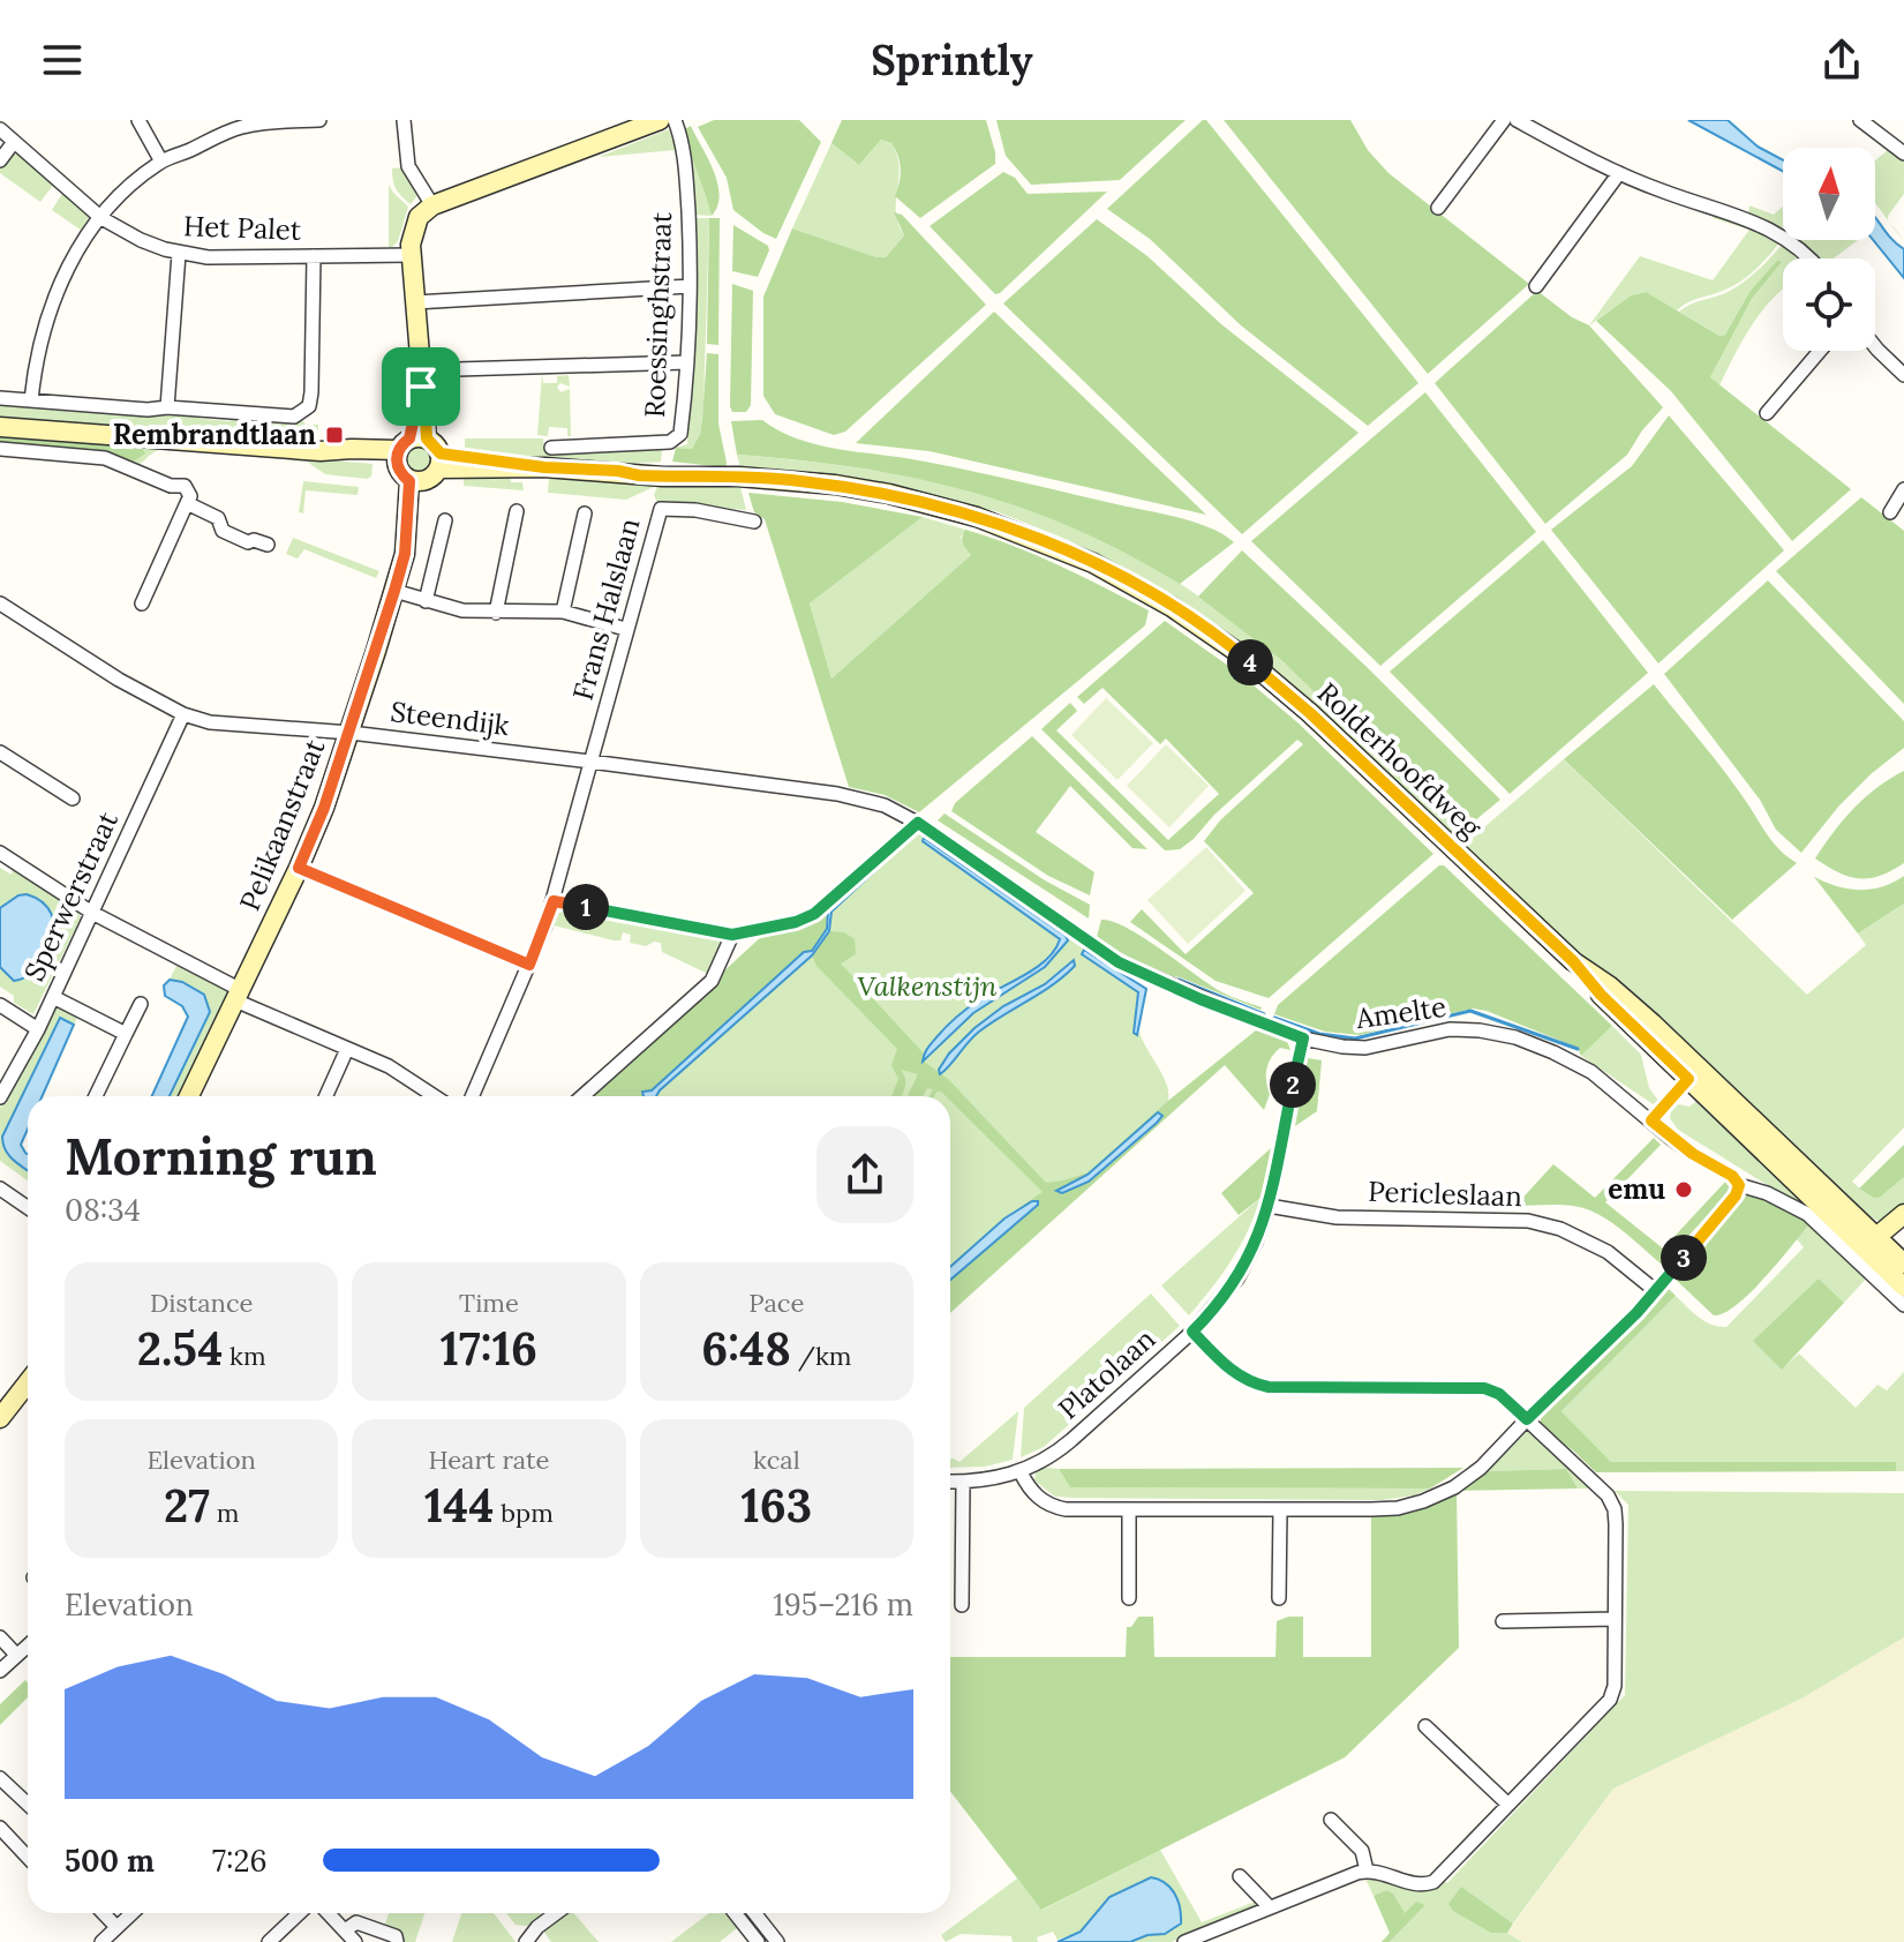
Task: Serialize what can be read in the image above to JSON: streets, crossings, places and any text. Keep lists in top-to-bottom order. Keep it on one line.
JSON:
{"streets":{"main road":["Rolderhoofdweg","Pelikaanstraat"],"street":["Het Palet","Roessinghstraat","Frans Halslaan","Steendijk","Sperwerstraat","Amelte","Pericleslaan","Platolaan"]},"crossings":[["Frans Halslaan","Steendijk"],["Steendijk","Pelikaanstraat"],["Steendijk","Sperwerstraat"],["Steendijk","Amelte"],["Rolderhoofdweg","Pelikaanstraat"],["Amelte","Platolaan"],["Pericleslaan","Platolaan"]],"parks":["Valkenstijn"],"places":{"transit":["Rembrandtlaan"],"other":["emu"]},"north":"top","page":{"header":"Sprintly","pins":["4","1","2","3"],"heading":["Morning run","08:34"],"stats":[["Distance","2.54 km"],["Time","17:16"],["Pace","6:48 /km"],["Elevation","27 m"],["Heart rate","144 bpm"],["kcal","163"]],"chart":["Elevation","195–216 m"],"list":[{"name":"500 m","note":"7:26"}]}}
